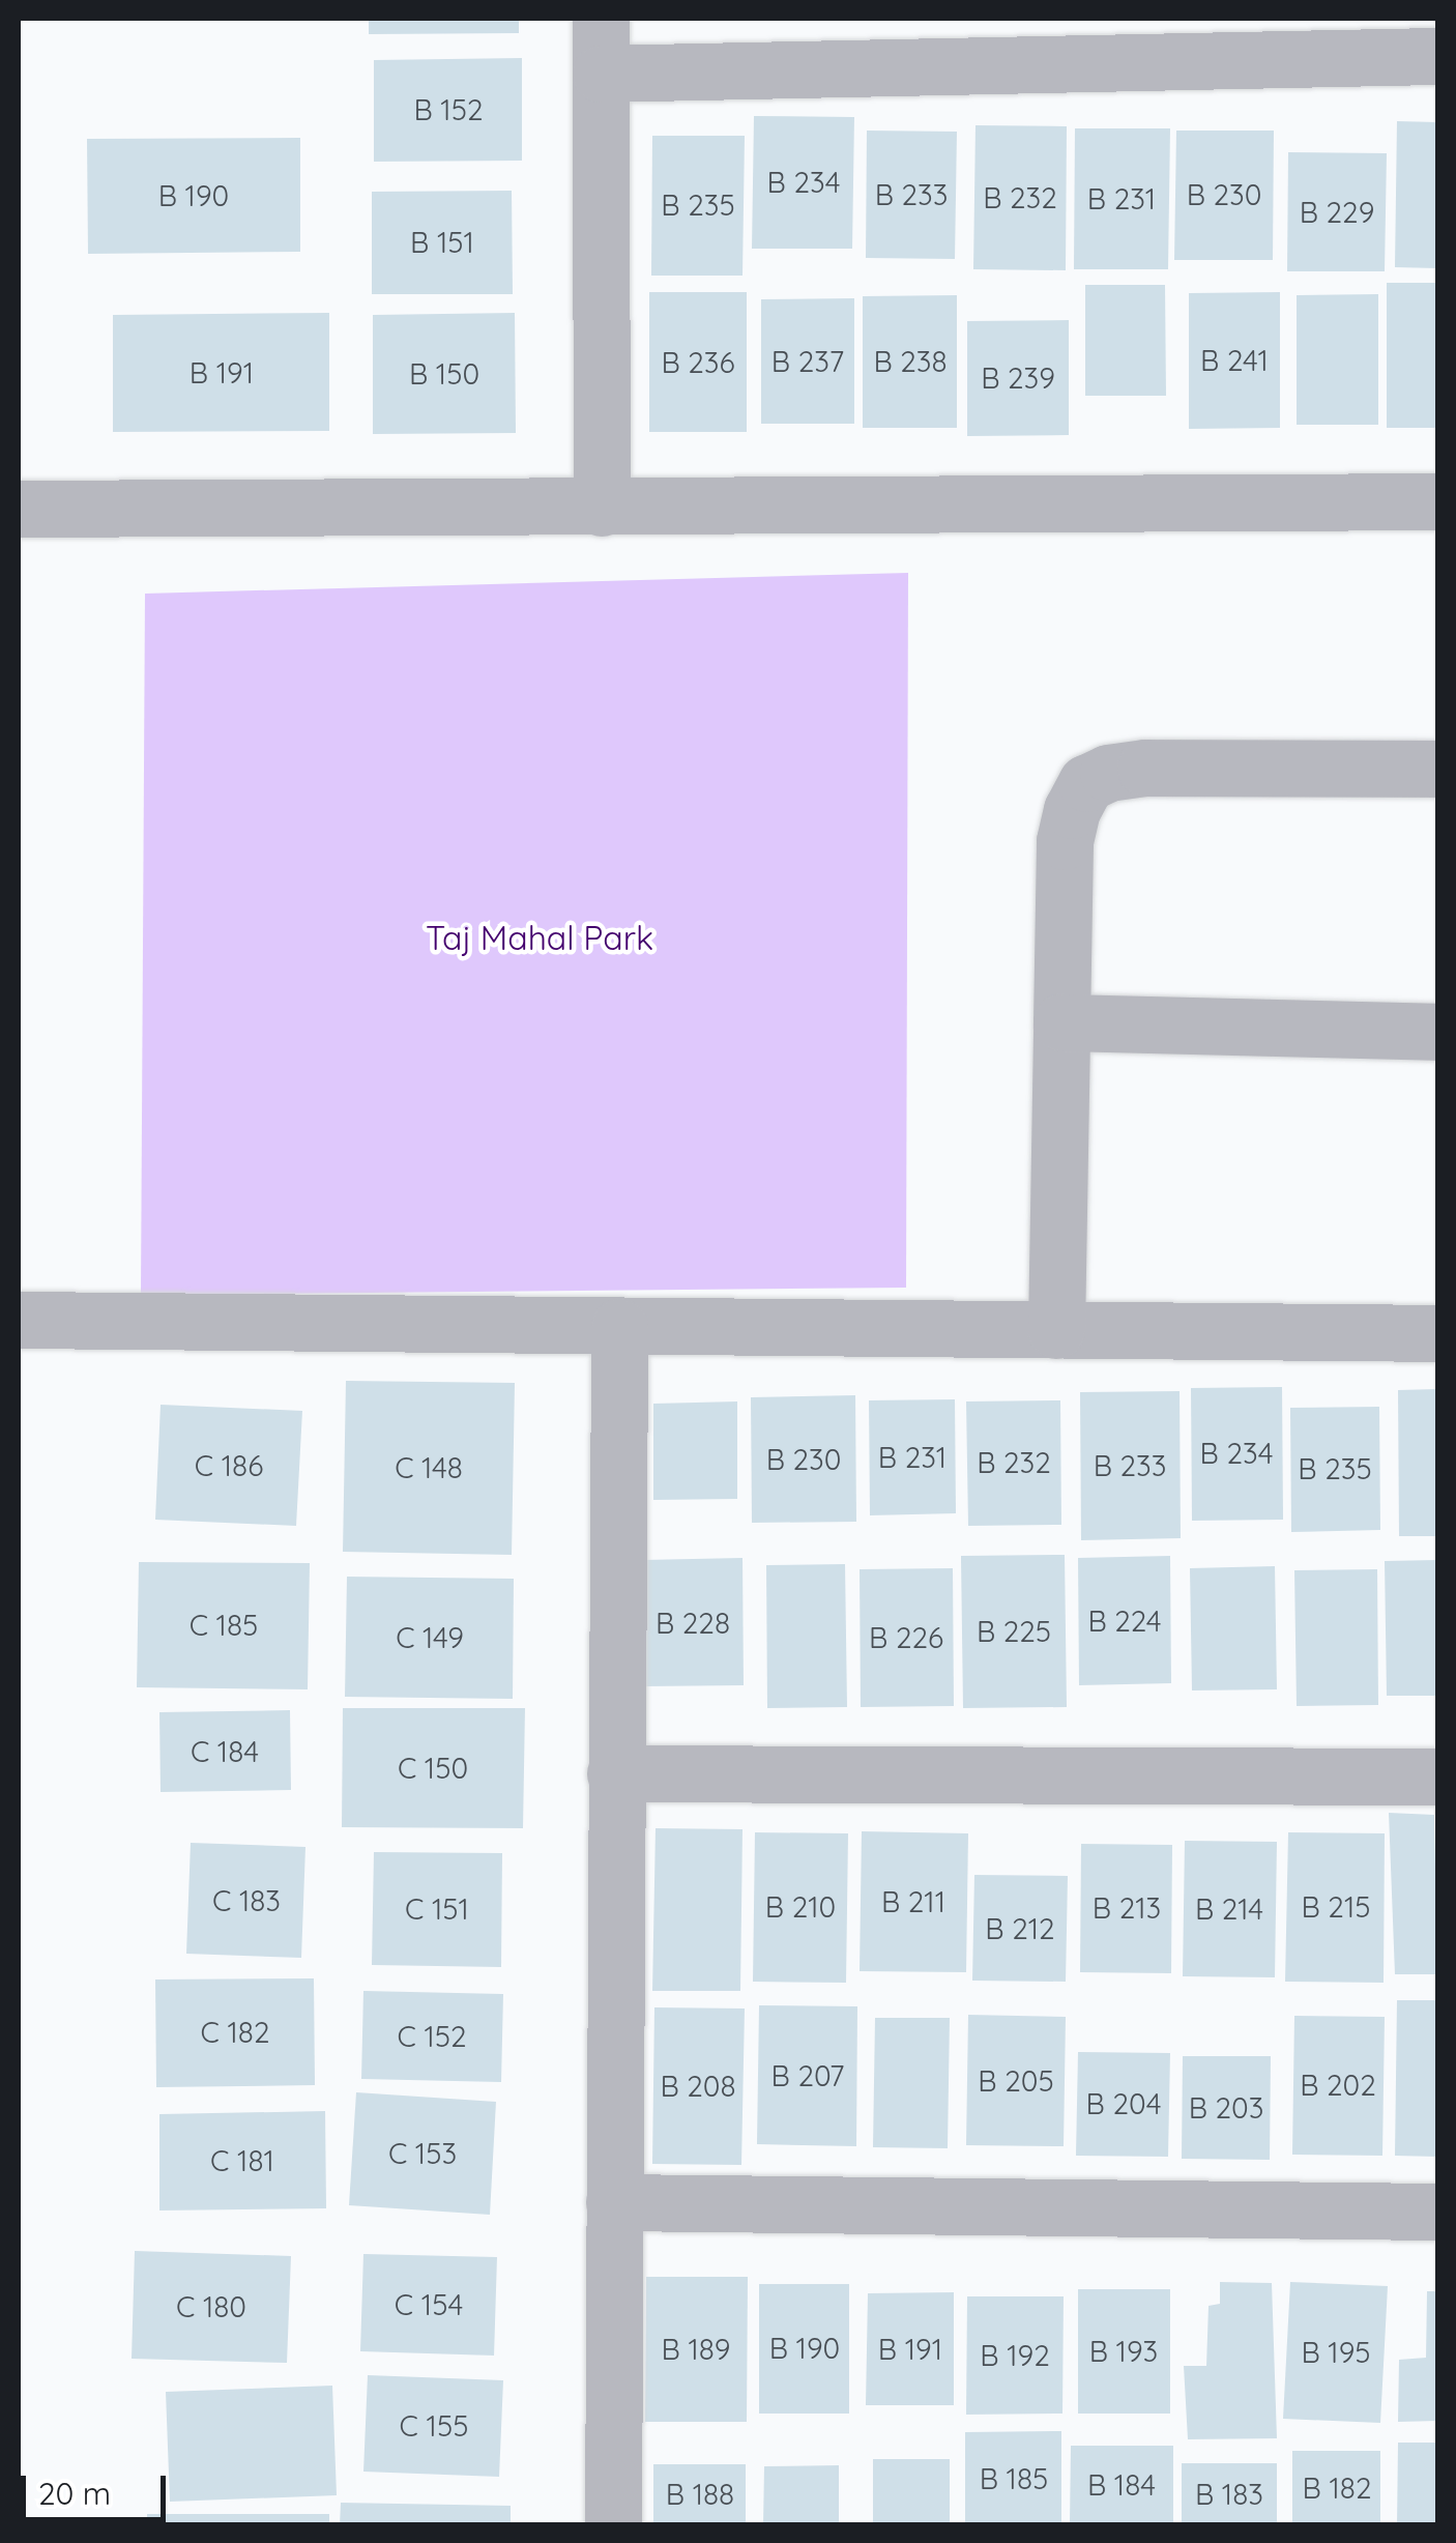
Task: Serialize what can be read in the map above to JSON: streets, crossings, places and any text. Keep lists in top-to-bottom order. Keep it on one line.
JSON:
{"parks":["Taj Mahal Park"],"house_numbers":["B 152","B 234","B 233","B 230","B 190","B 232","B 231","B 235","B 229","B 151","B 241","B 237","B 238","B 236","B 191","B 150","B 239","B 234","B 231","B 230","B 232","C 186","B 233","C 148","B 235","B 224","B 228","C 185","B 225","C 149","B 226","C 184","C 150","C 183","B 211","B 210","B 215","B 213","C 151","B 214","B 212","C 182","C 152","B 207","B 205","B 202","B 208","B 204","B 203","C 153","C 181","C 154","C 180","B 190","B 189","B 191","B 193","B 195","B 192","C 155","B 185","B 184","B 182","B 188","B 183"],"scale_bar":"20 m"}
